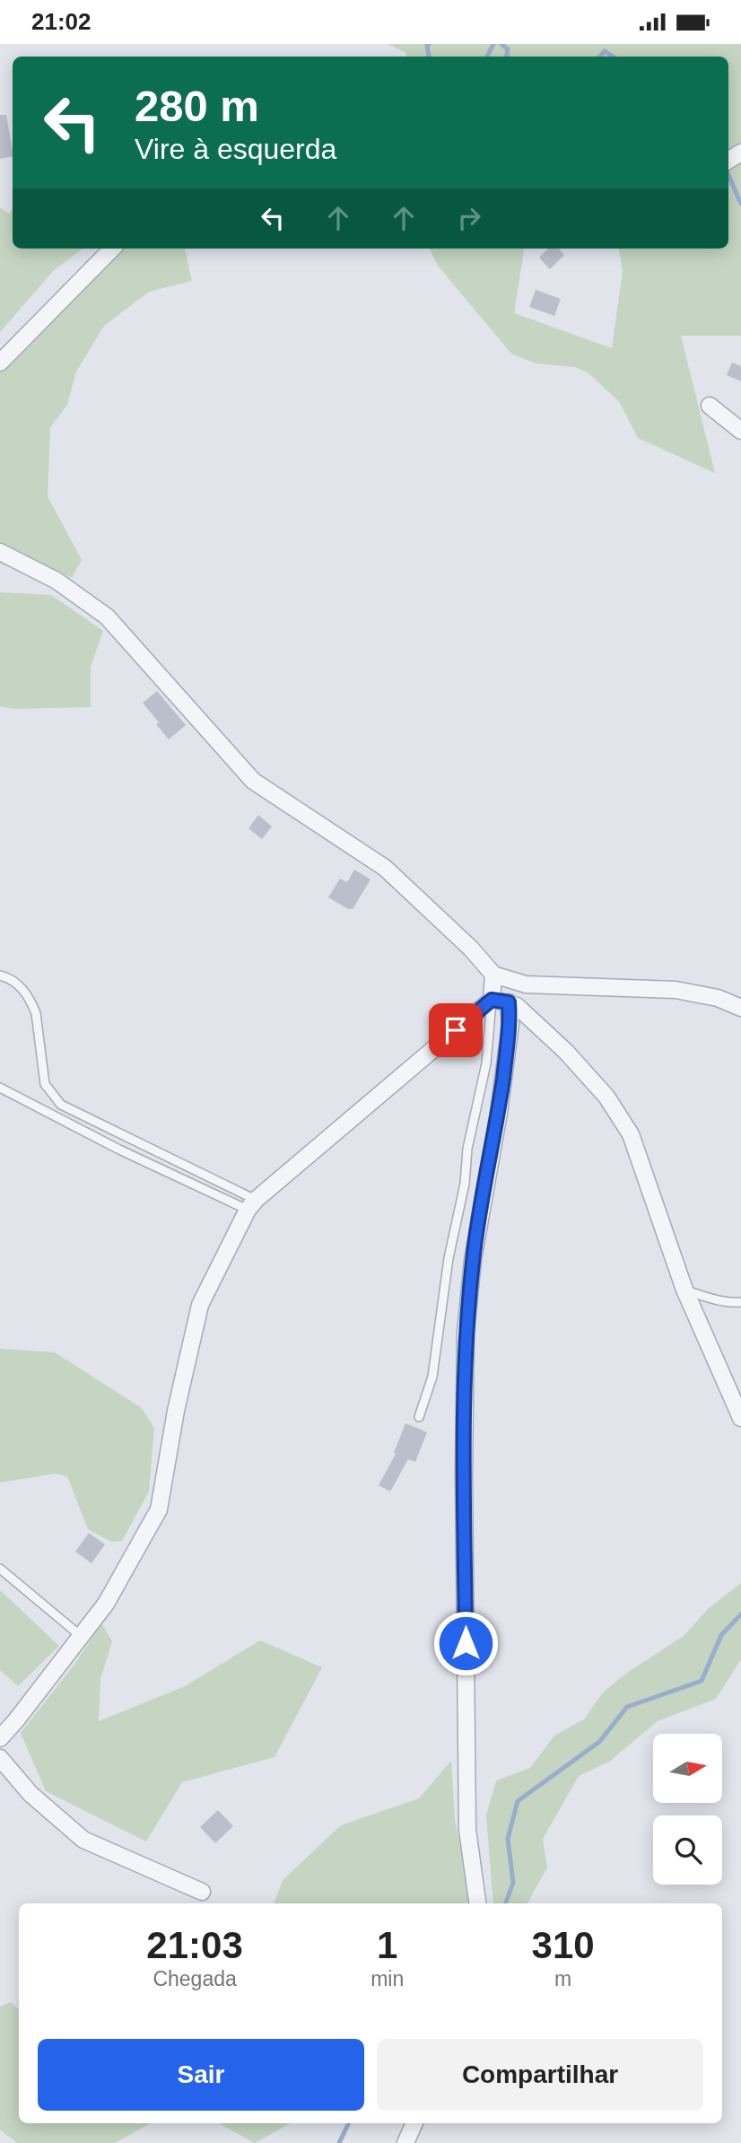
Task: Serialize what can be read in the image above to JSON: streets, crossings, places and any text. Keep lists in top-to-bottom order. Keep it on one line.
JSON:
{"north":"right","page":{"status":"21:02","turn":["280 m","Vire à esquerda"],"eta":["21:03","Chegada","1","min","310","m"],"buttons":["Sair","Compartilhar"]}}
